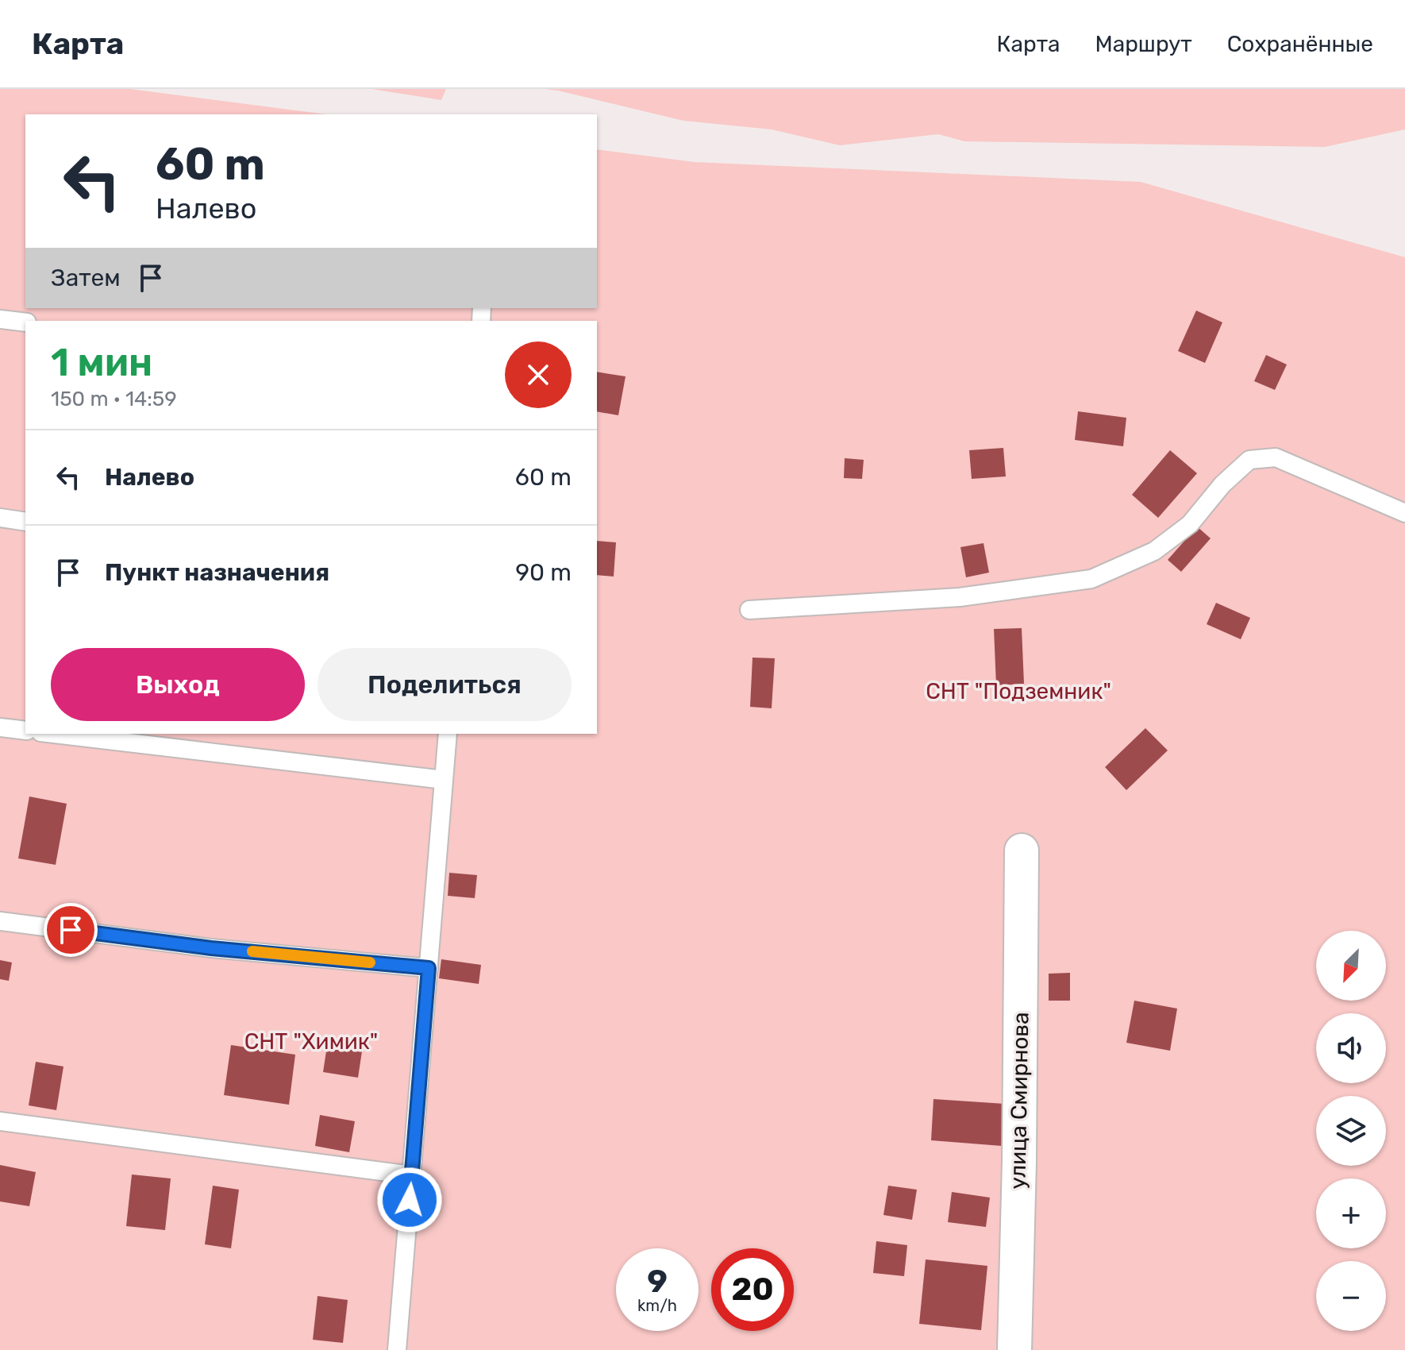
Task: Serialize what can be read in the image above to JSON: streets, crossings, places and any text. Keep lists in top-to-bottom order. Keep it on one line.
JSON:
{"streets":{"street":["улица Смирнова"]},"parks":["СНТ \"Подземник\"","СНТ \"Химик\""],"north":"bottom left","page":{"header":"Карта","nav":["Карта","Маршрут","Сохранённые"],"turn":["60 m","Налево"],"then":"Затем","heading":["1 мин","150 m · 14:59"],"list":[{"name":"Налево","value":"60 m"},{"name":"Пункт назначения","value":"90 m"}],"buttons":["Выход","Поделиться"],"map_buttons":["+","−"],"speed":"9 km/h","limit":"20"}}
